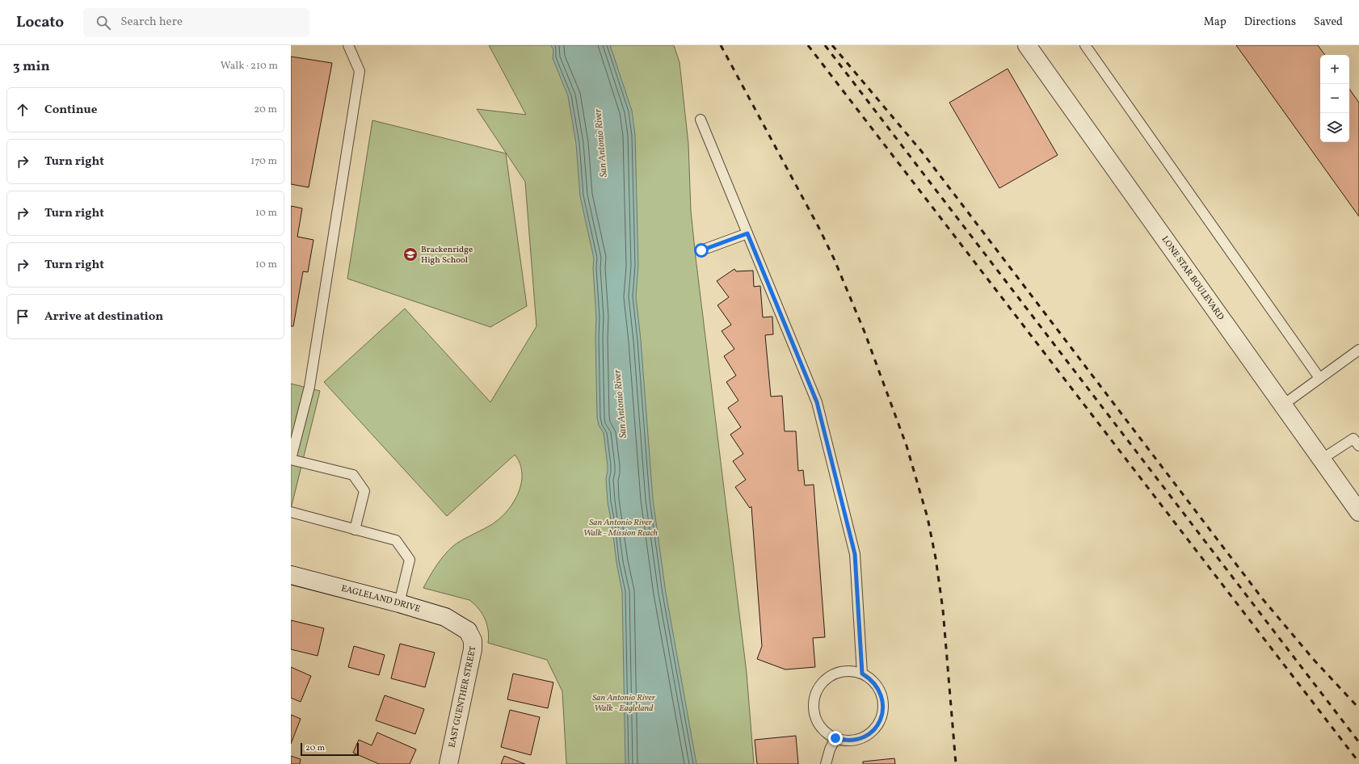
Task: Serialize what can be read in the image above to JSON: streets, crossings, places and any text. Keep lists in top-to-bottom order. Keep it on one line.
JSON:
{"streets":{"street":["LONE STAR BOULEVARD","EAGLELAND DRIVE","EAST GUENTHER STREET"]},"crossings":[["EAGLELAND DRIVE","EAST GUENTHER STREET"]],"water":["San Antonio River"],"parks":["San Antonio River Walk - Mission Reach","San Antonio River Walk - Eagleland"],"places":{"school or university":["Brackenridge High School"]},"scale_bar":"20 m","page":{"header":"Locato","search":"Search here","nav":["Map","Directions","Saved"],"heading":["3 min","Walk · 210 m"],"map_buttons":["+","−"],"list":[["Continue","20 m"],["Turn right","170 m"],["Turn right","10 m"],["Turn right","10 m"],"Arrive at destination"],"scale":"20 m"}}
